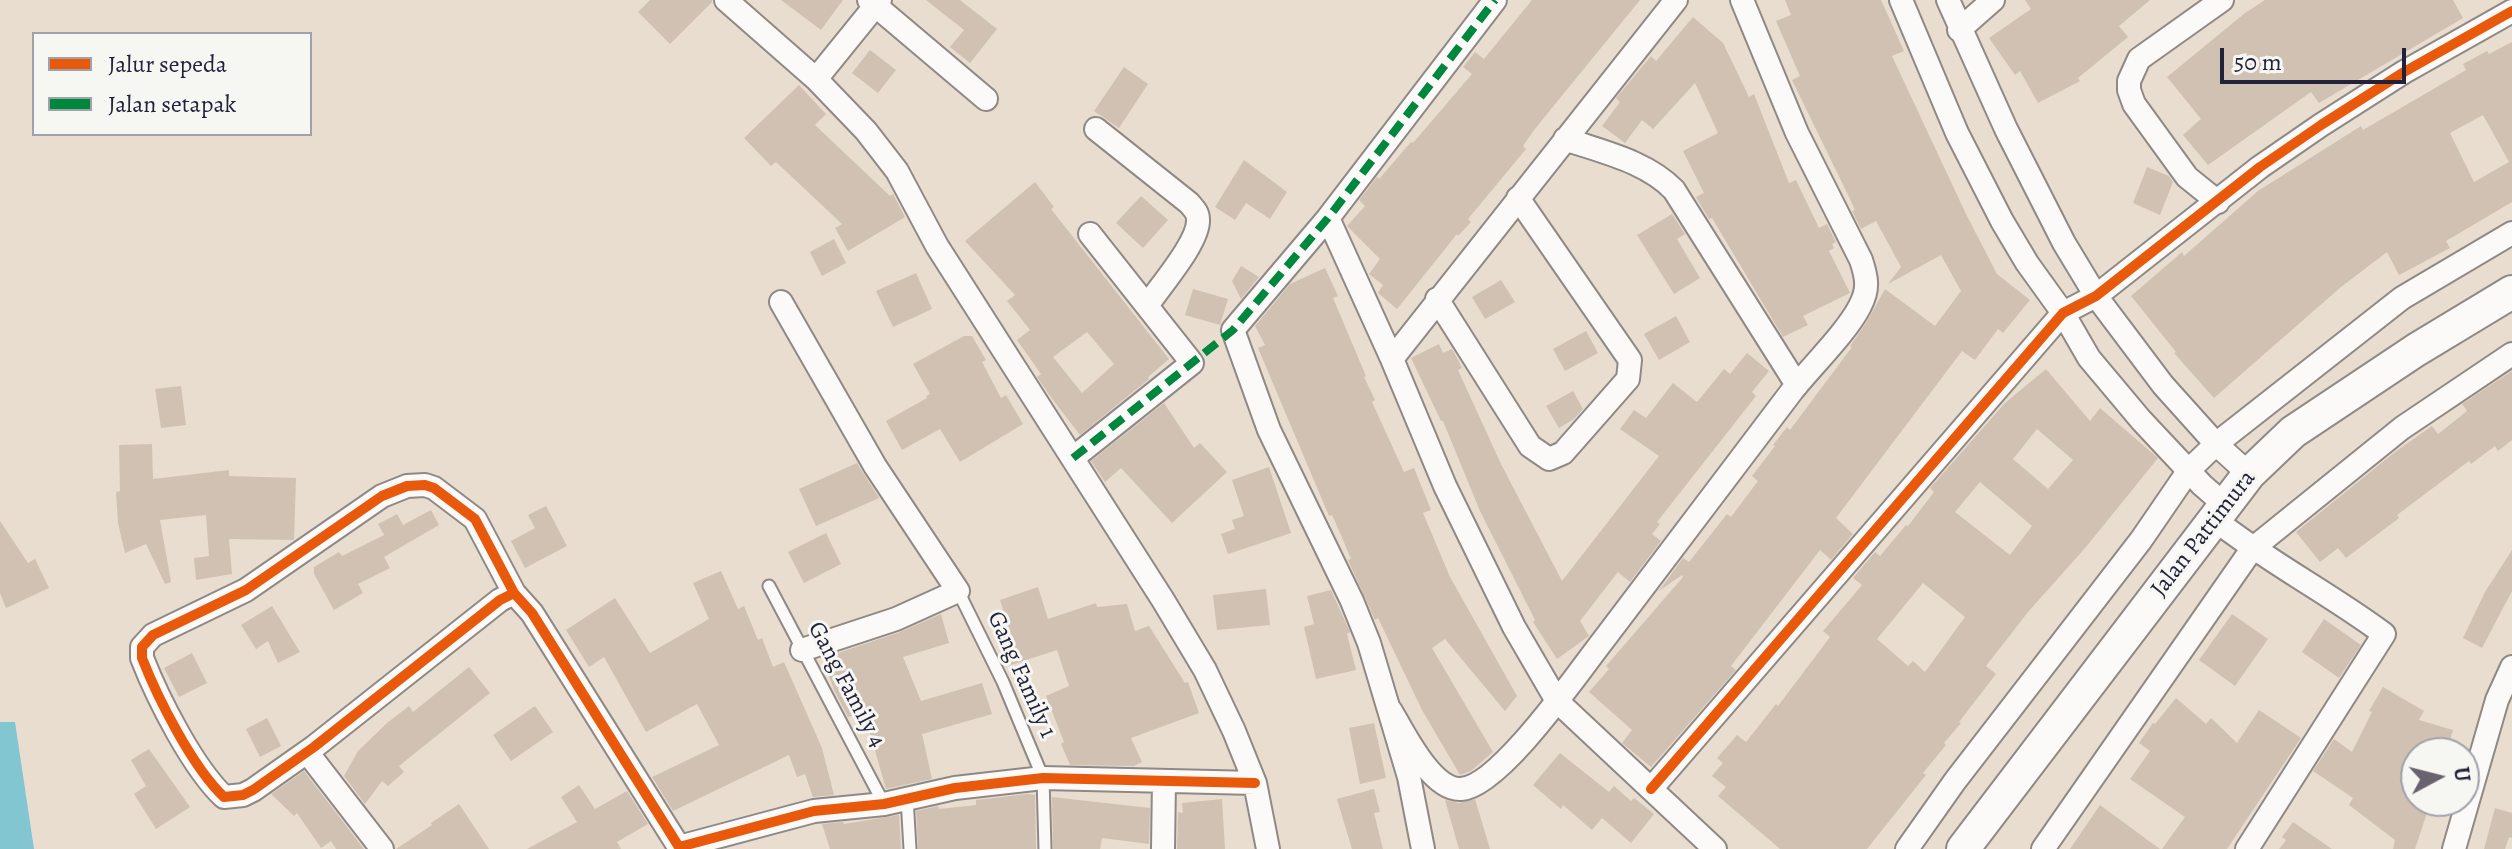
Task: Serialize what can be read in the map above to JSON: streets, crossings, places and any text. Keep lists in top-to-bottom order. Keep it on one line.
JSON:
{"streets":{"street":["Jalan Pattimura"],"lane":["Gang Family 1","Gang Family 4"]},"legend":["Jalur sepeda","Jalan setapak"],"scale_bar":"50 m","north":"right"}
